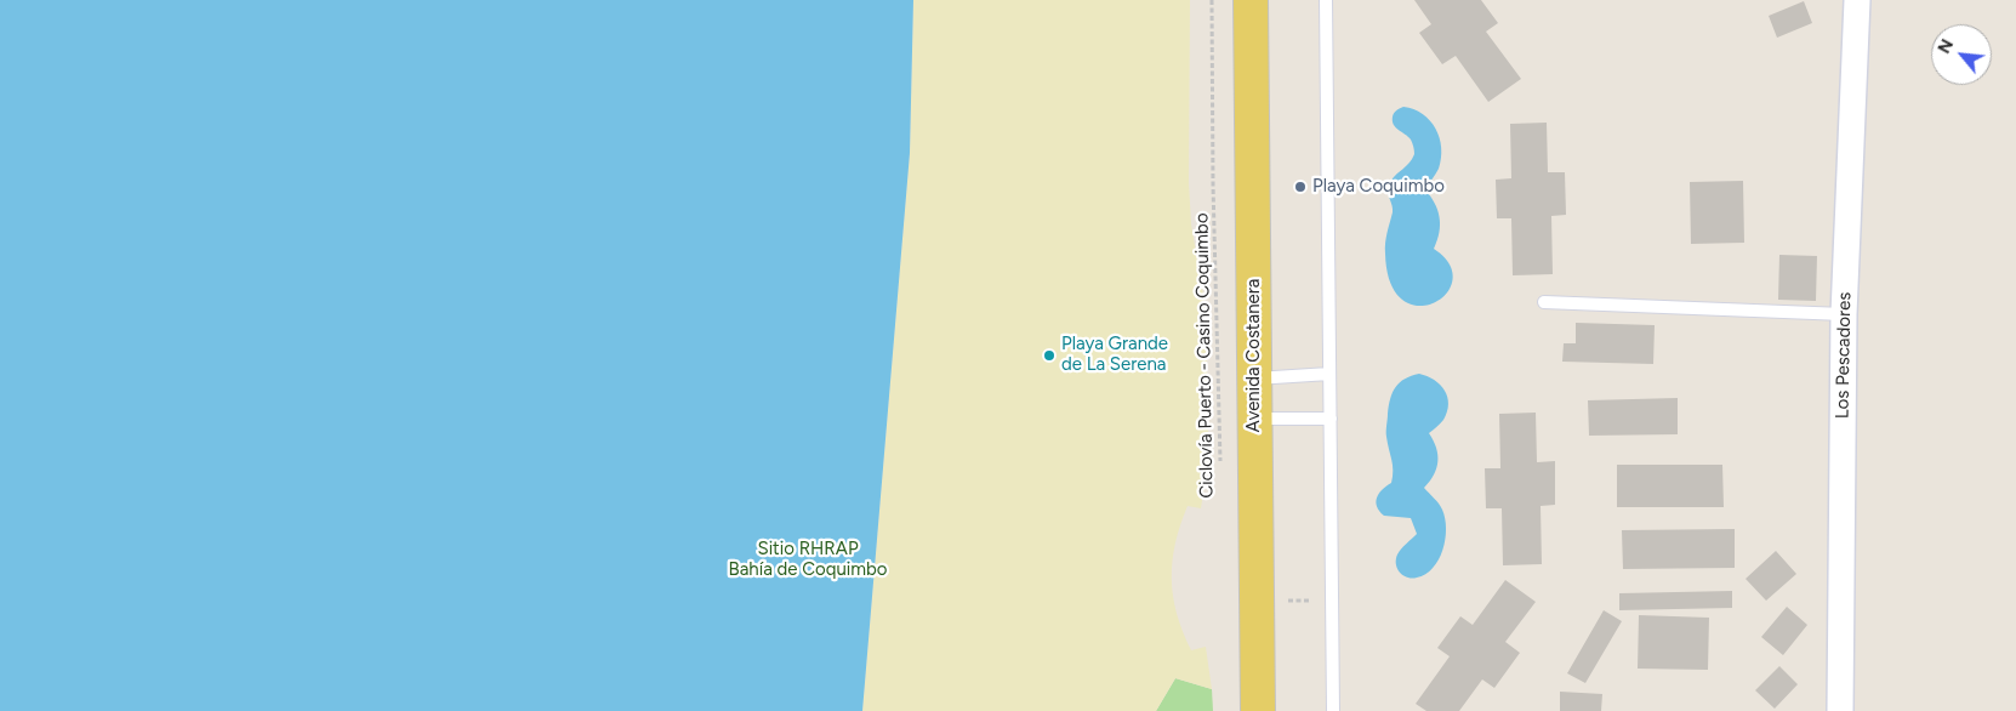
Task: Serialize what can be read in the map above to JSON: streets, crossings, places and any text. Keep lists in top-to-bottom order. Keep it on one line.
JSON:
{"streets":{"main road":["Avenida Costanera"],"street":["Los Pescadores"],"path":["Ciclovía Puerto - Casino Coquimbo"]},"parks":["Sitio RHRAP Bahía de Coquimbo"],"places":["Playa Coquimbo","Playa Grande de La Serena"],"north":"top left"}
